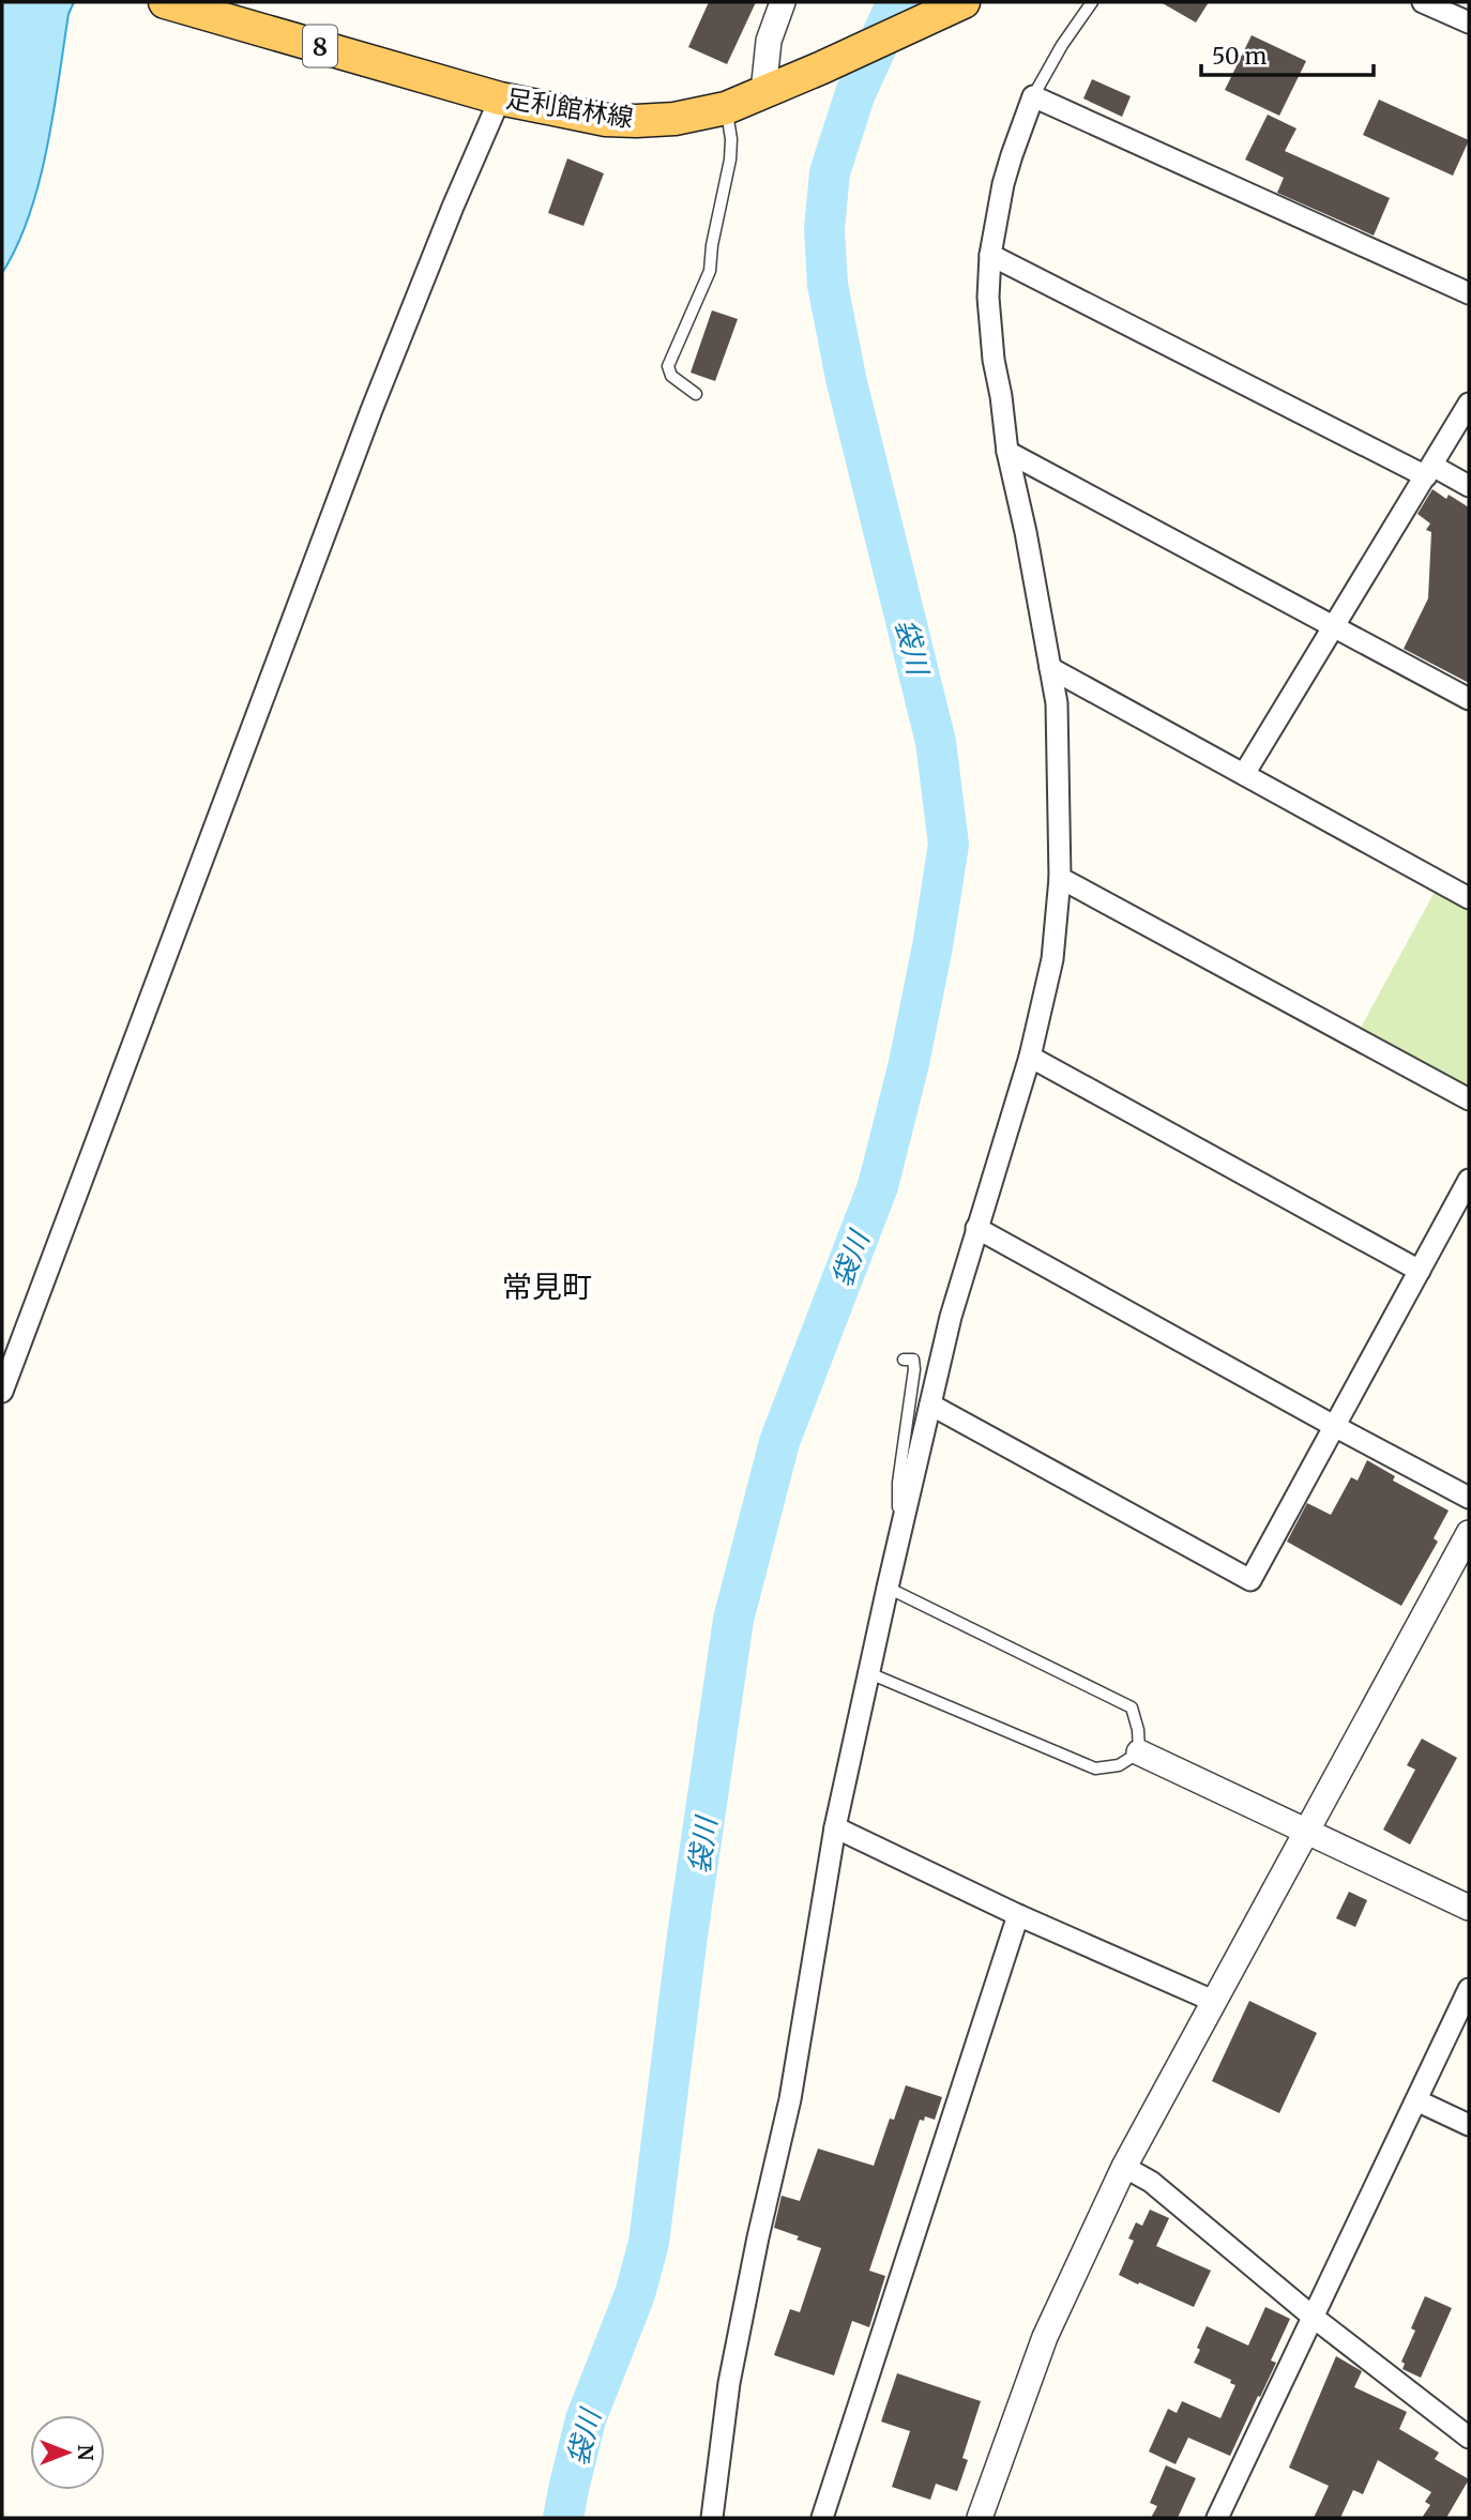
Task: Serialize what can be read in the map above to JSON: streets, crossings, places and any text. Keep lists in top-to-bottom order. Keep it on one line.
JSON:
{"streets":{"main road":["8","足利館林線"]},"districts":["常見町"],"water":["袋川"],"scale_bar":"50 m","north":"right"}
